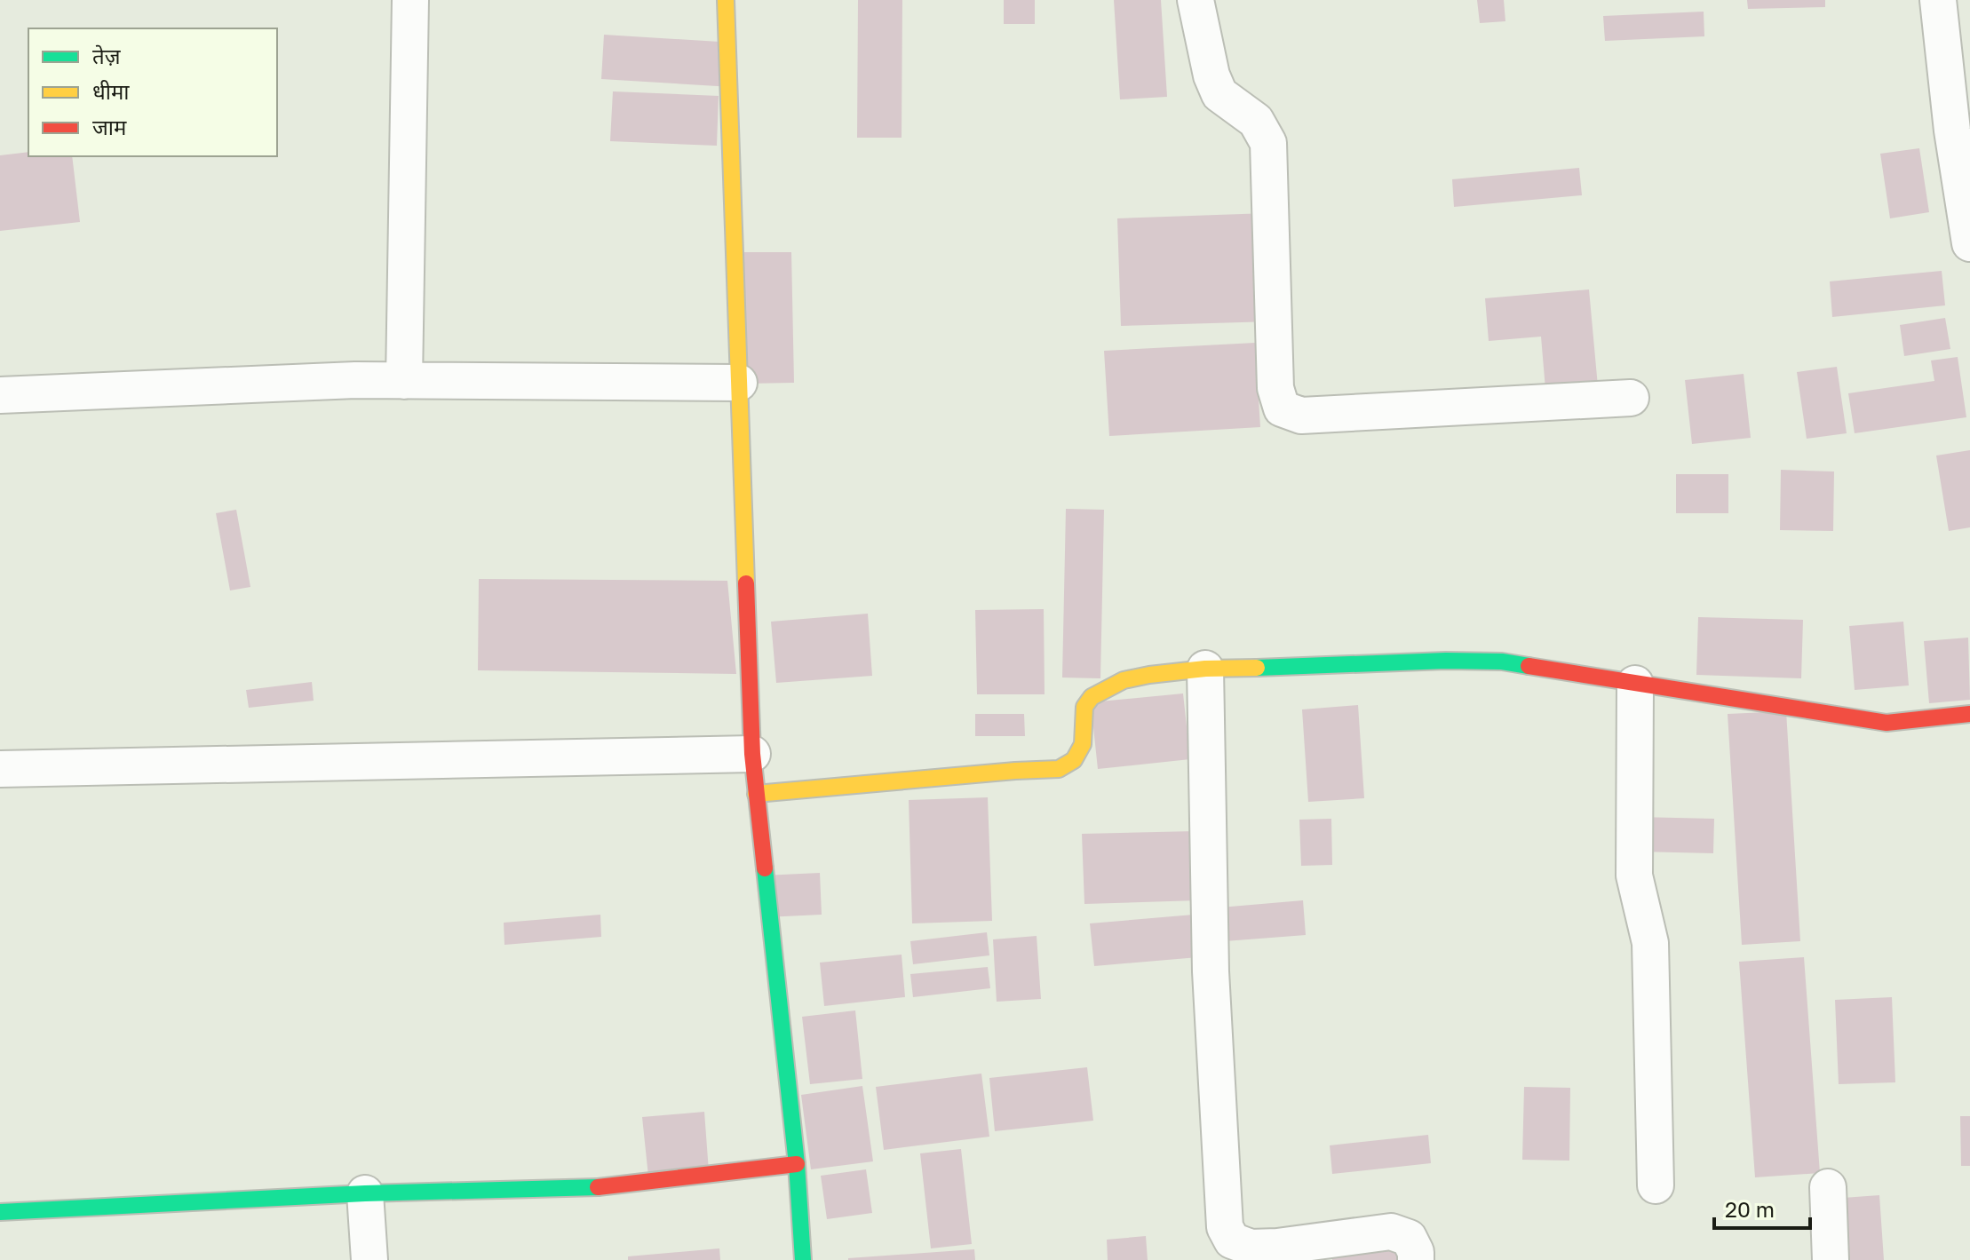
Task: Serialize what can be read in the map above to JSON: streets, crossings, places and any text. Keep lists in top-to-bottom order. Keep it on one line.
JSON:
{"legend":["तेज़","धीमा","जाम"],"scale_bar":"20 m"}
